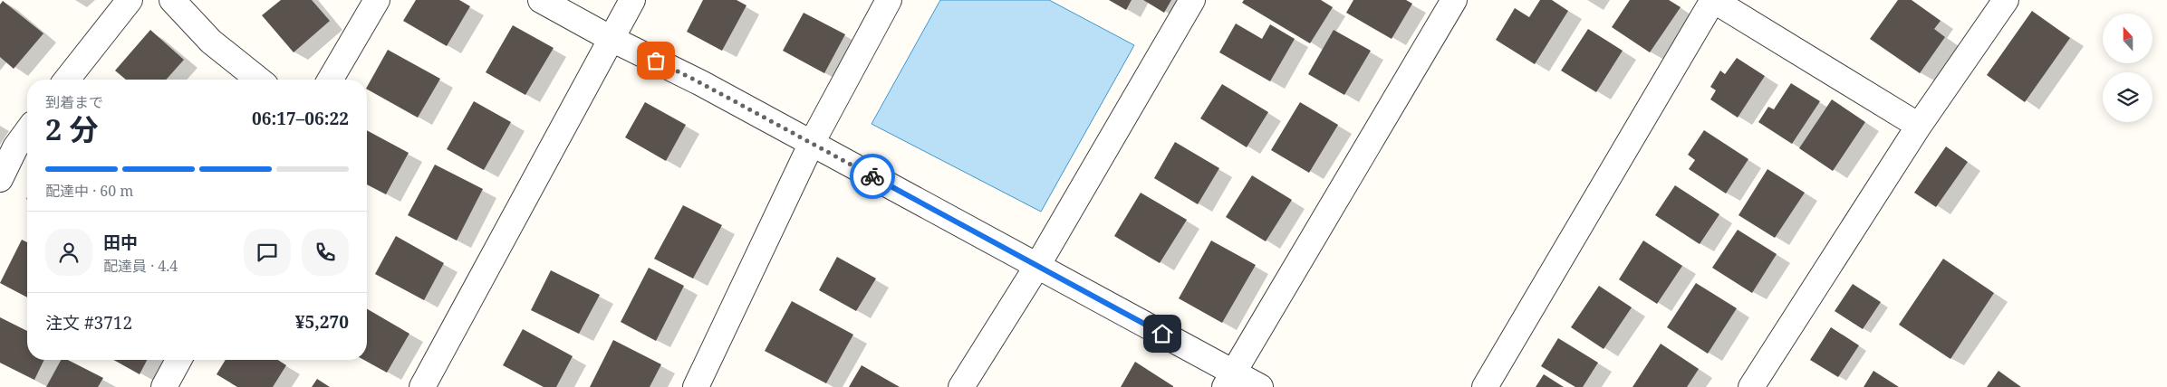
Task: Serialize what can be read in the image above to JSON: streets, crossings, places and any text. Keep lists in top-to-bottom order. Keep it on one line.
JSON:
{"north":"top","page":{"heading":["2 分","到着まで","06:17–06:22"],"panel":["田中","配達員 · 4.4","注文 #3712","¥5,270"],"bar":"配達中 · 60 m"}}
